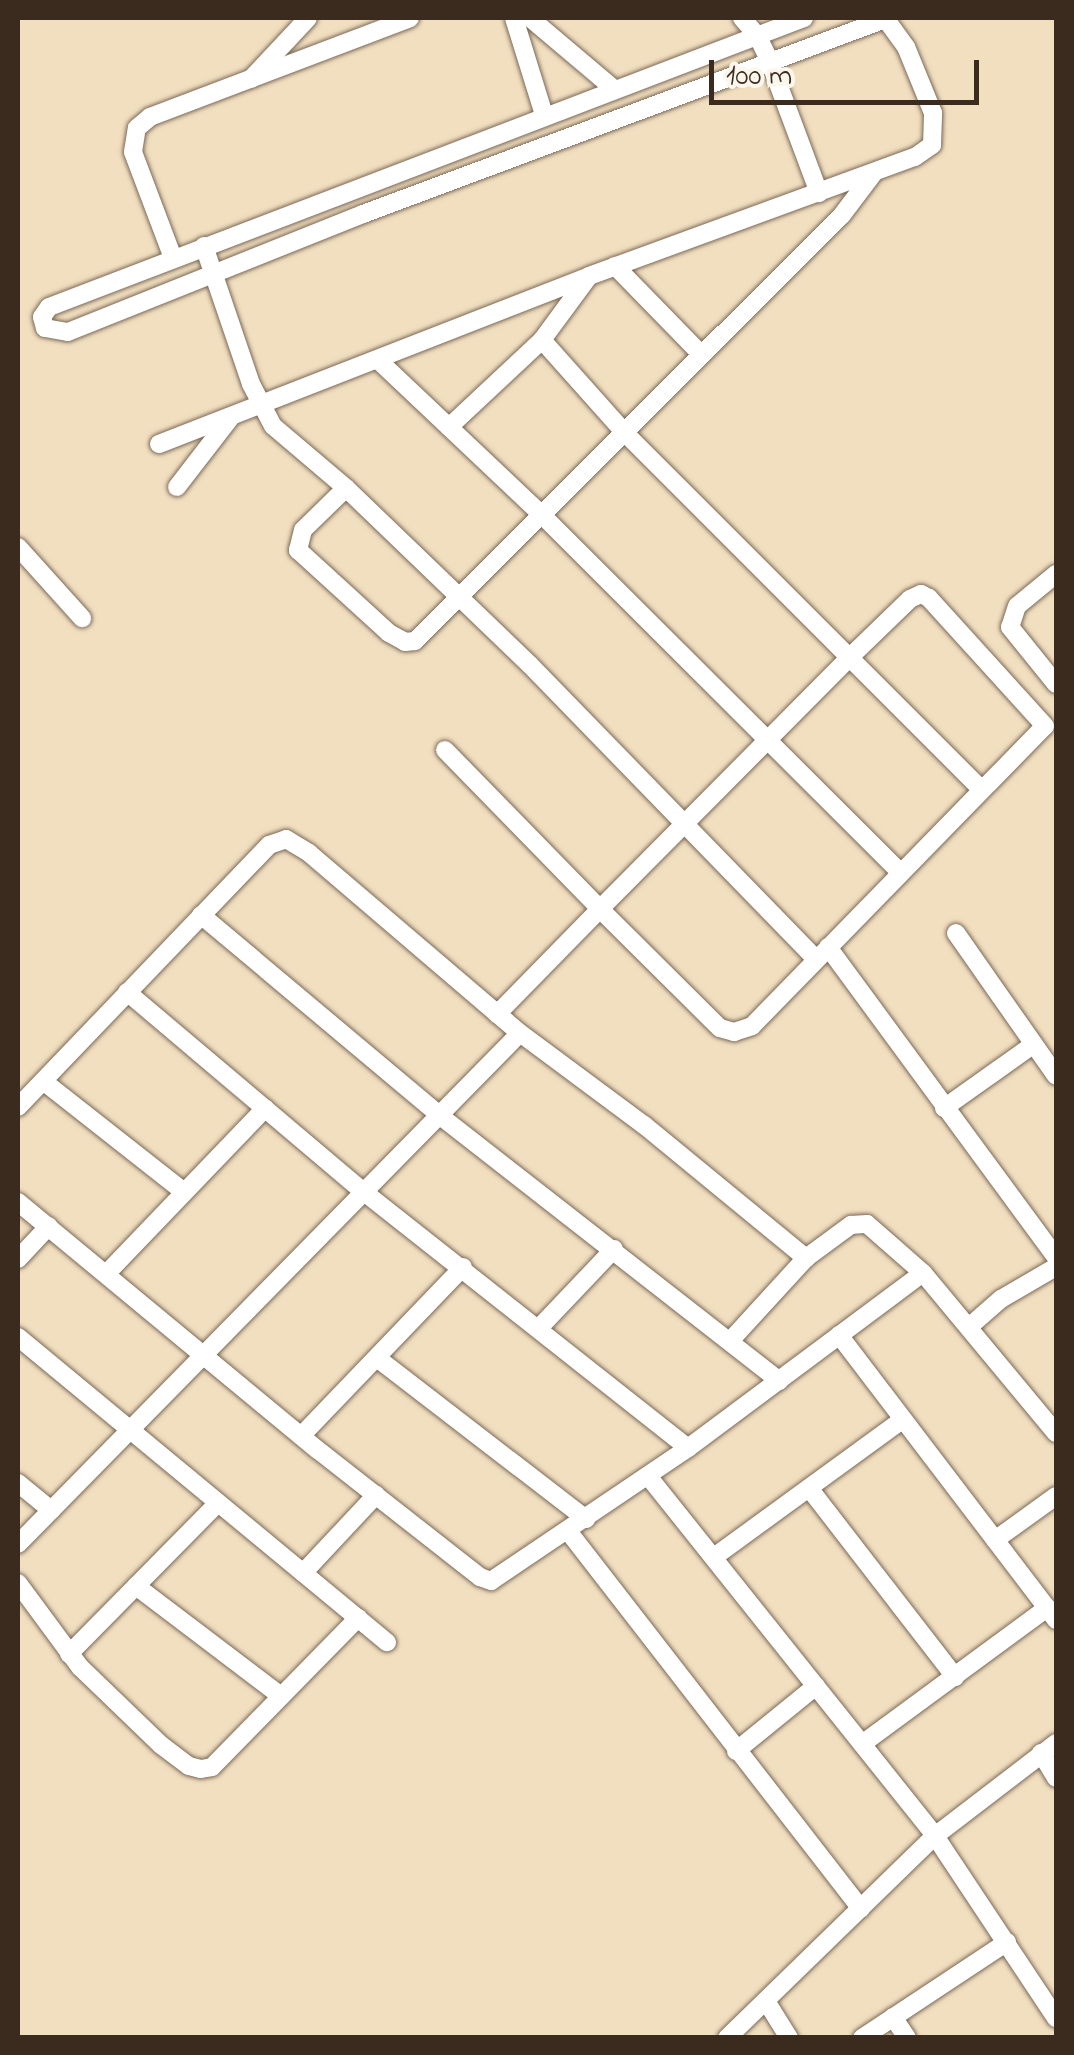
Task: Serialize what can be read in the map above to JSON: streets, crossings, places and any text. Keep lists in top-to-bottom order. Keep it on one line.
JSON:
{"scale_bar":"100 m"}
